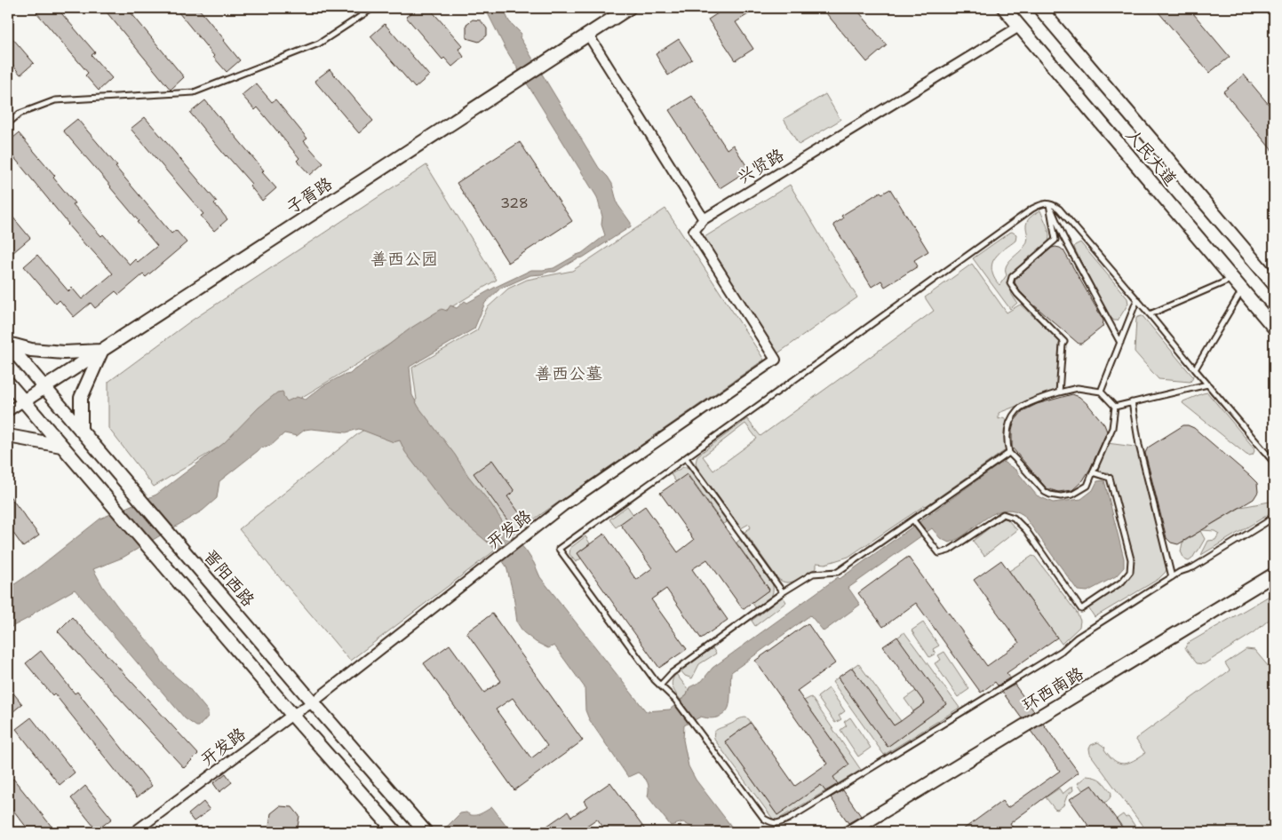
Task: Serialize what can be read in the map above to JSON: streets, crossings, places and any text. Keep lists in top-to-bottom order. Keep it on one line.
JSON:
{"streets":{"main road":["人民大道","子胥路","晋阳西路","环西南路"],"street":["兴贤路","开发路"]},"crossings":[["人民大道","兴贤路"],["兴贤路","开发路"],["子胥路","晋阳西路"],["开发路","晋阳西路"]],"parks":["善西公园","善西公墓"],"house_numbers":["328"]}
